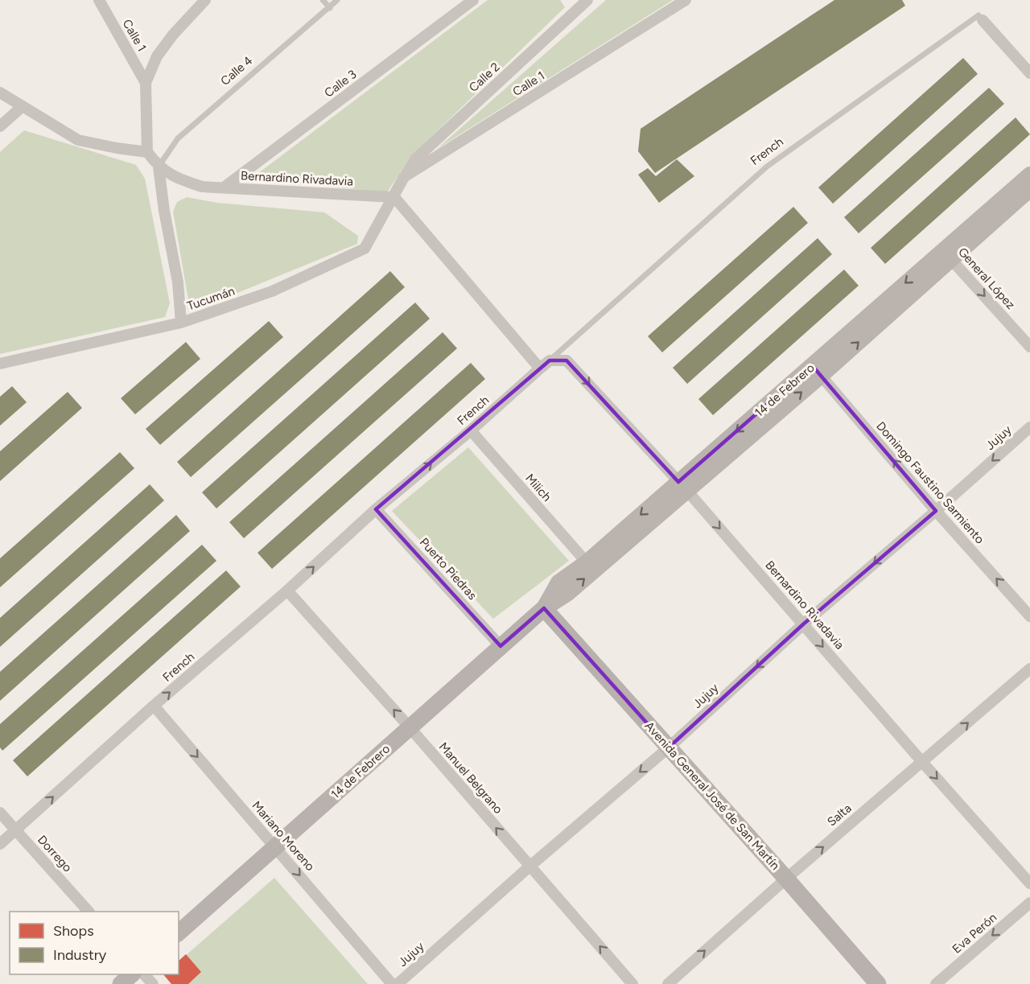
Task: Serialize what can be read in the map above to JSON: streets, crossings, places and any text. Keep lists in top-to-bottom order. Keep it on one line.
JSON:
{"streets":{"main road":["14 de Febrero","Avenida General José de San Martín"],"street":["Calle 1","Calle 2","Calle 3","French","Bernardino Rivadavia","General López","Tucumán","Jujuy","Domingo Faustino Sarmiento","Milich","Puerto Piedras","Manuel Belgrano","Salta","Mariano Moreno","Dorrego","Eva Perón"],"lane":["Calle 4"]},"crossings":[["Calle 1","Calle 2"],["Calle 4","Bernardino Rivadavia"],["Calle 3","Bernardino Rivadavia"],["French","Bernardino Rivadavia"],["French","Milich"],["French","Puerto Piedras"],["French","Manuel Belgrano"],["French","Mariano Moreno"],["French","Dorrego"],["Bernardino Rivadavia","Tucumán"],["Bernardino Rivadavia","14 de Febrero"],["Bernardino Rivadavia","Jujuy"],["Bernardino Rivadavia","Salta"],["General López","14 de Febrero"],["14 de Febrero","Domingo Faustino Sarmiento"],["14 de Febrero","Milich"],["14 de Febrero","Puerto Piedras"],["14 de Febrero","Manuel Belgrano"],["14 de Febrero","Avenida General José de San Martín"],["14 de Febrero","Mariano Moreno"],["Jujuy","Domingo Faustino Sarmiento"],["Jujuy","Manuel Belgrano"],["Jujuy","Avenida General José de San Martín"],["Avenida General José de San Martín","Salta"]],"one_way":["French","Bernardino Rivadavia","General López","Jujuy","Domingo Faustino Sarmiento","Manuel Belgrano","Salta","Mariano Moreno","Eva Perón"],"legend":["Shops","Industry"]}
